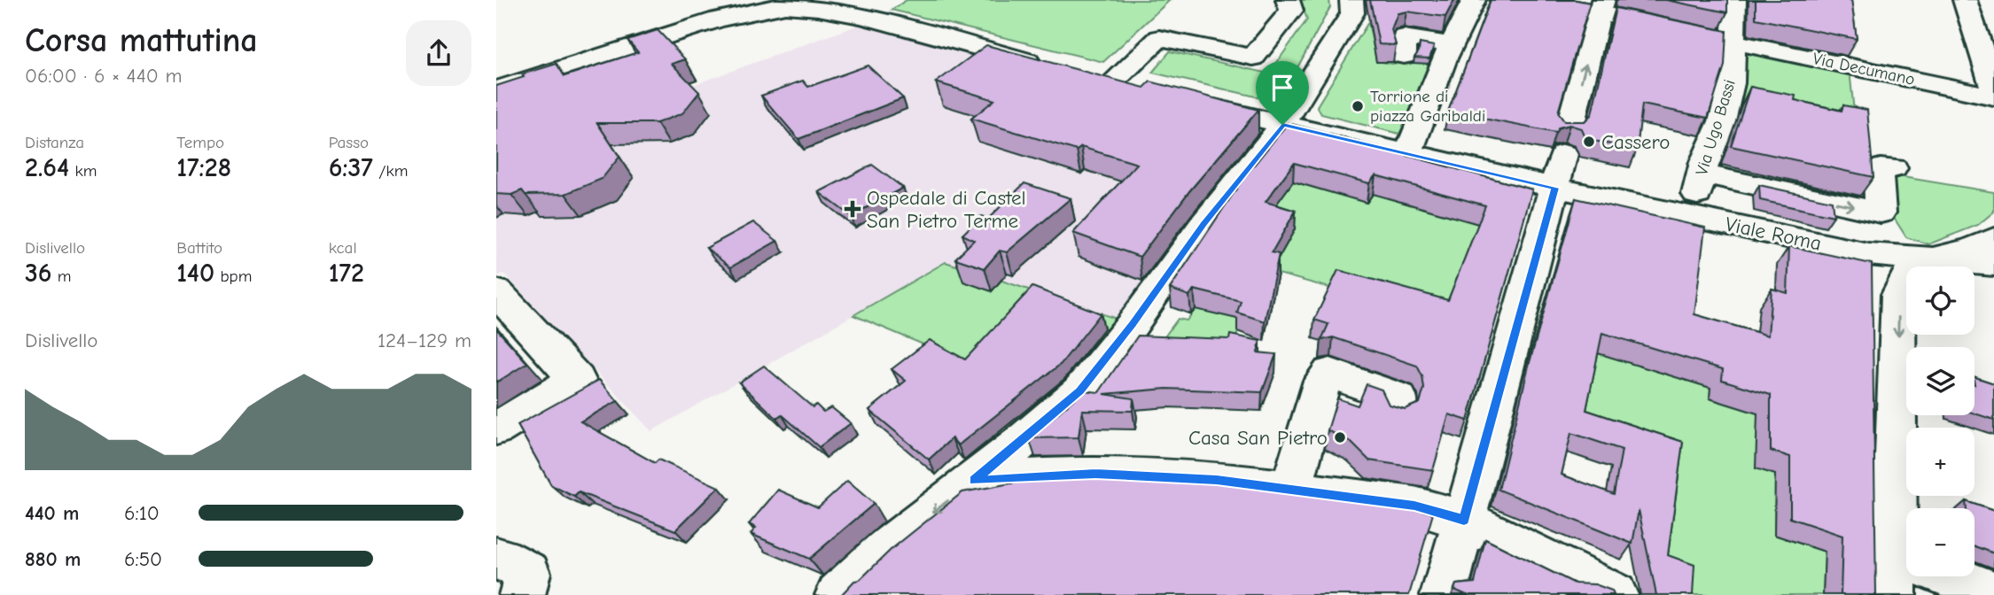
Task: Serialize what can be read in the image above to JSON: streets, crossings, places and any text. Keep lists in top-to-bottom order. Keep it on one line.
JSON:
{"streets":{"street":["Via Decumano","Via Ugo Bassi","Viale Roma"]},"crossings":[["Via Decumano","Via Ugo Bassi"],["Via Ugo Bassi","Viale Roma"]],"places":{"other":["Torrione di piazza Garibaldi","Cassero","Casa San Pietro"],"health":["Ospedale di Castel San Pietro Terme"]},"page":{"heading":["Corsa mattutina","06:00 · 6 × 440 m"],"stats":[["Distanza","2.64 km"],["Tempo","17:28"],["Passo","6:37 /km"],["Dislivello","36 m"],["Battito","140 bpm"],["kcal","172"]],"map_buttons":["+","−"],"chart":["Dislivello","124–129 m"],"list":[{"name":"440 m","note":"6:10"},{"name":"880 m","note":"6:50"}]}}
